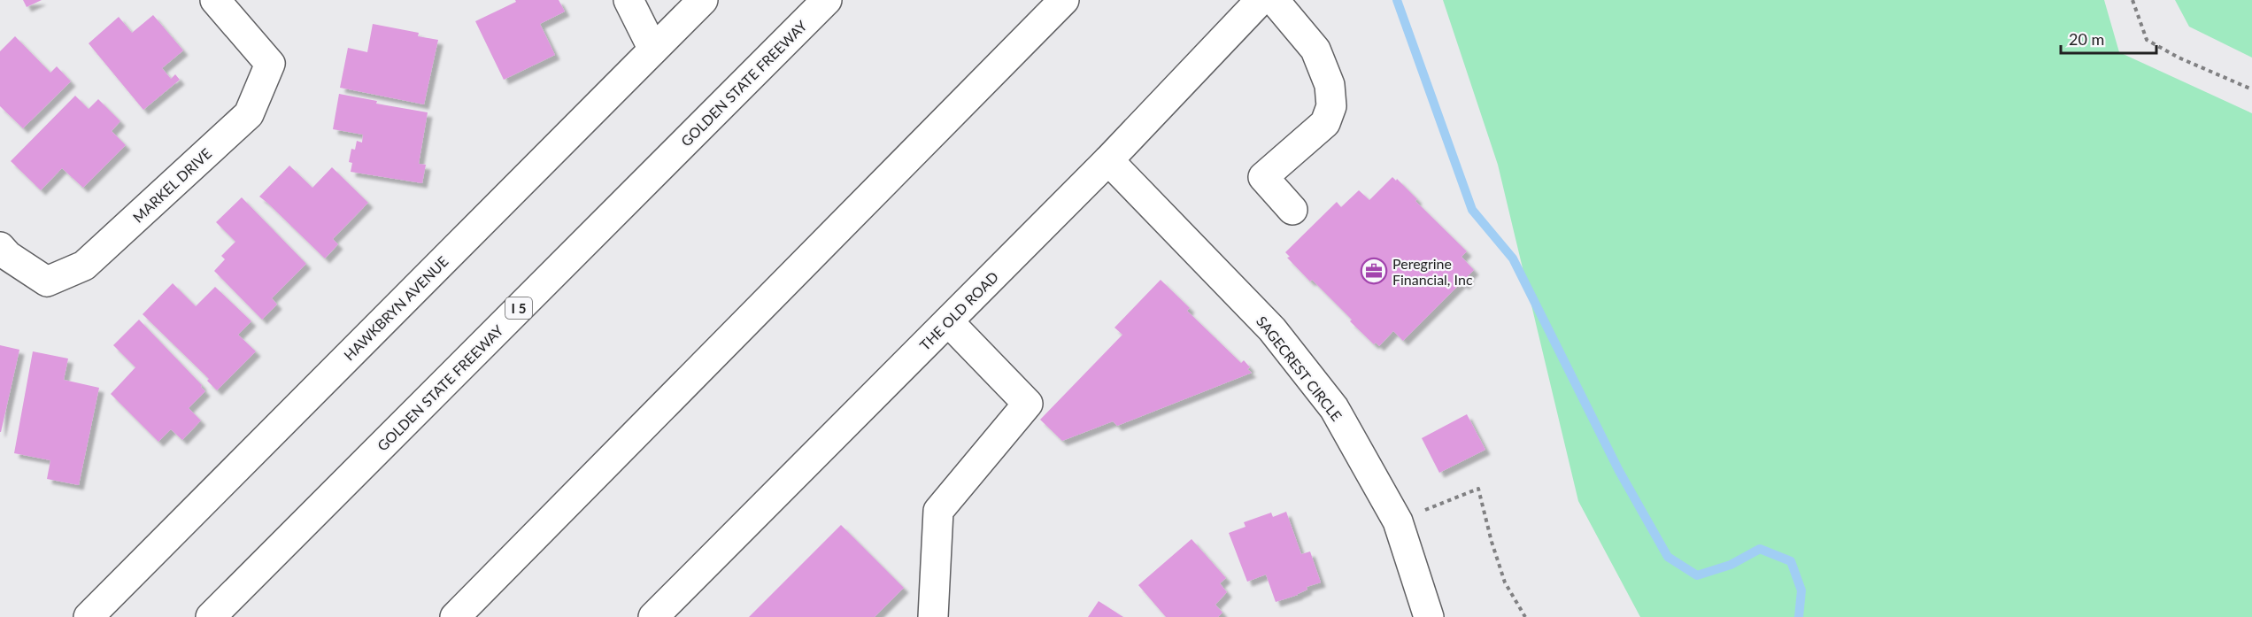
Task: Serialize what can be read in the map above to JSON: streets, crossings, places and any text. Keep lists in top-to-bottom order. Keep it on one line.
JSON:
{"streets":{"main road":["GOLDEN STATE FREEWAY","MARKEL DRIVE","HAWKBRYN AVENUE","I 5","THE OLD ROAD","SAGECREST CIRCLE"]},"crossings":[["THE OLD ROAD","SAGECREST CIRCLE"]],"places":{"office":["Peregrine Financial, Inc"]},"scale_bar":"20 m"}
